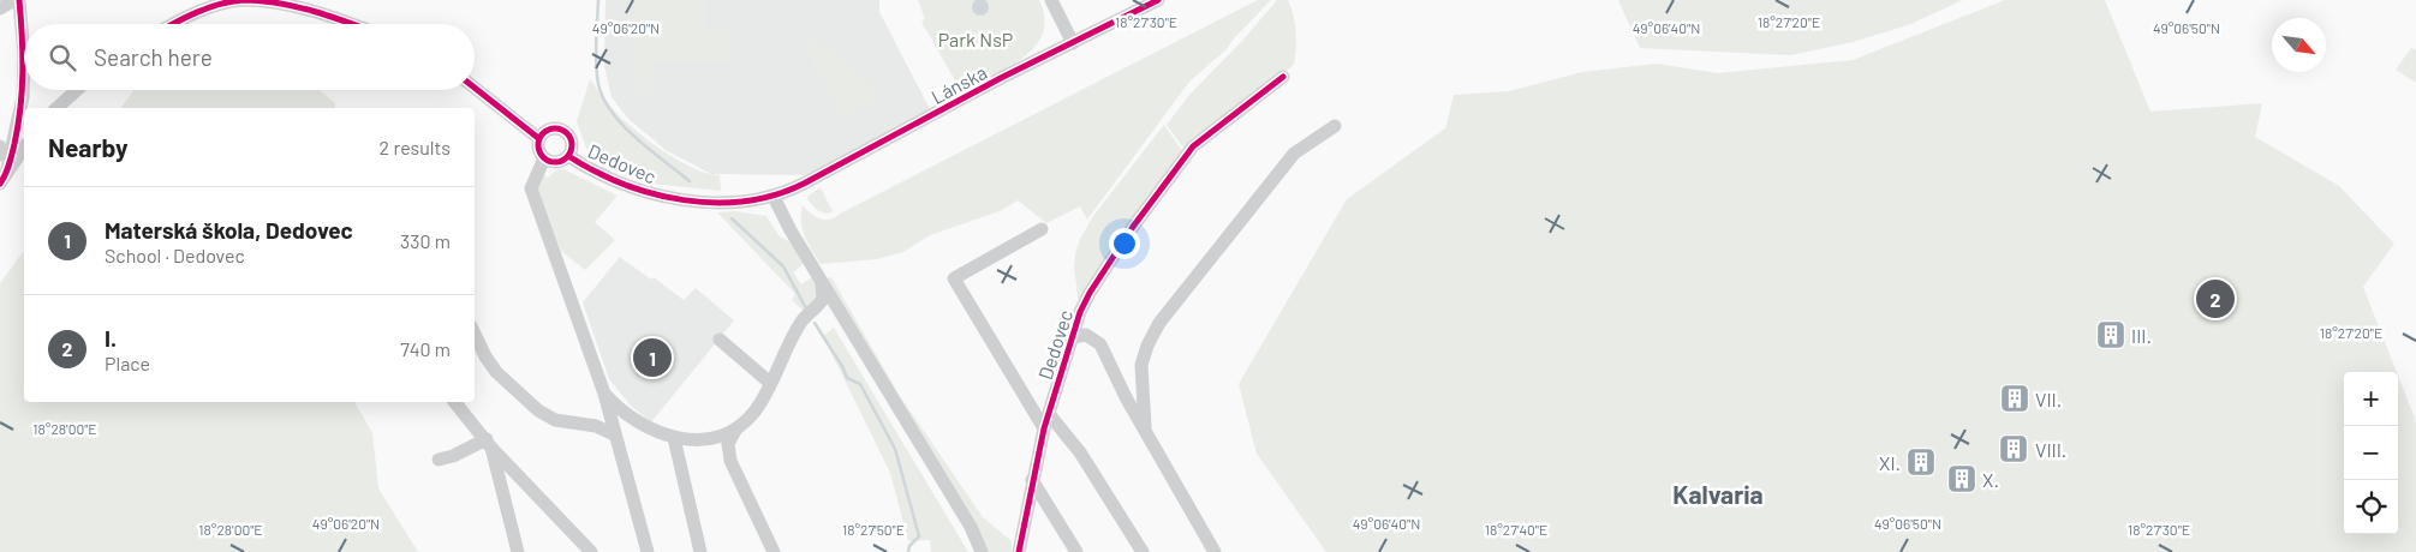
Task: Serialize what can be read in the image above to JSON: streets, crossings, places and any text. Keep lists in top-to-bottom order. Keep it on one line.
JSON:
{"streets":{"street":["Lánska","Dedovec"]},"crossings":[["Lánska","Dedovec"]],"districts":["Kalvaria"],"parks":["Park NsP"],"places":{"building":["III.","VII.","VIII.","XI.","X."]},"north":"bottom right","page":{"search":"Search here","heading":["Nearby","2 results"],"list":[{"mark":"1","name":"Materská škola, Dedovec","note":"School · Dedovec","value":"330 m"},{"mark":"2","name":"I.","note":"Place","value":"740 m"}],"pins":["2","1"],"map_buttons":["+","−"]},"coordinates":["18°27'20\"E","18°27'30\"E","49°06'20\"N","49°06'40\"N","49°06'50\"N","18°28'00\"E","18°27'50\"E","18°27'40\"E"]}
